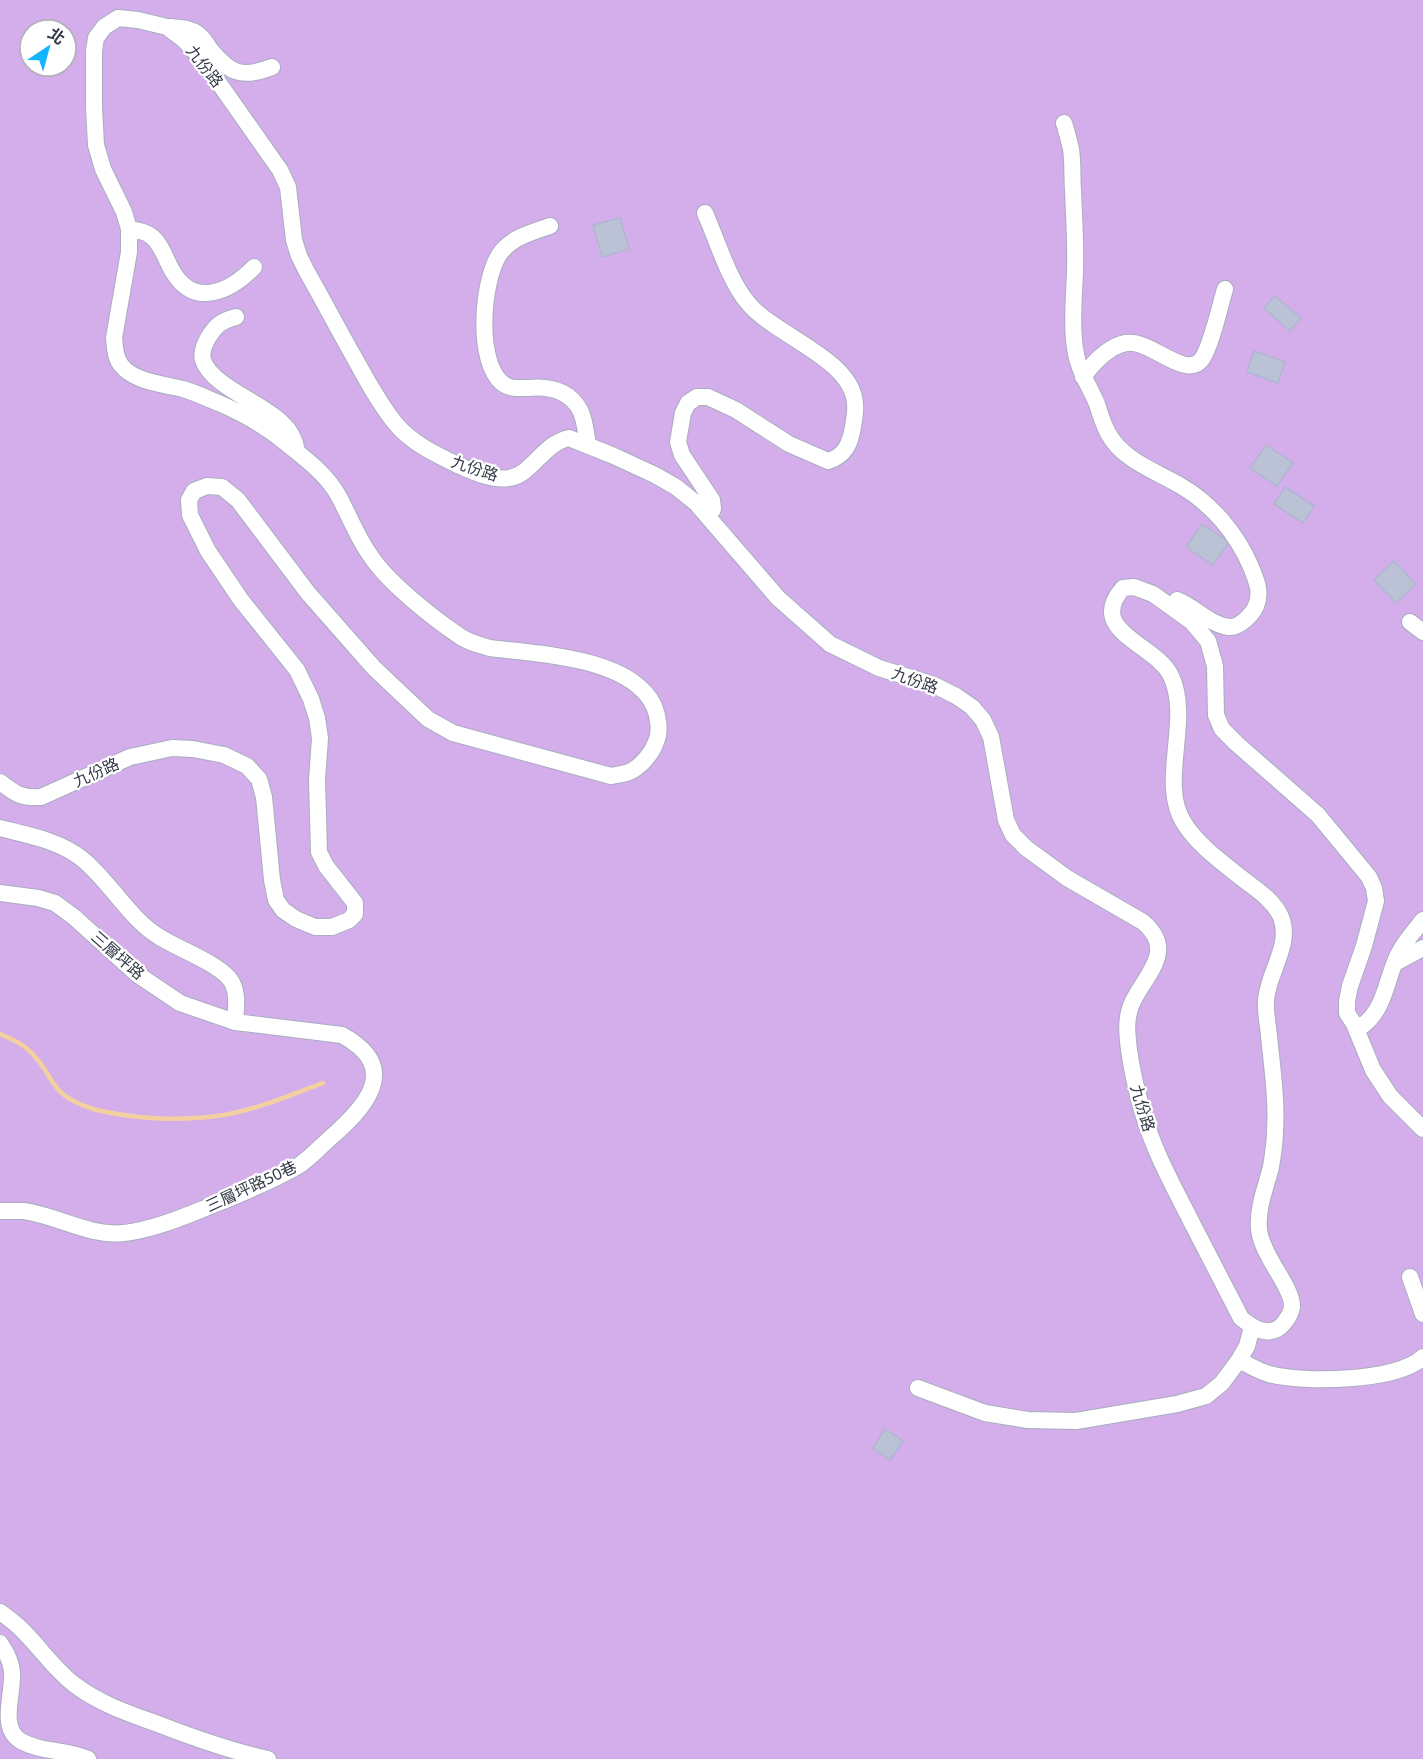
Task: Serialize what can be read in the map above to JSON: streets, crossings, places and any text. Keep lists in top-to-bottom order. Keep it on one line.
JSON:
{"streets":{"street":["九份路","三層坪路","三層坪路50巷"]},"crossings":[["三層坪路","三層坪路50巷"]],"north":"top right"}
